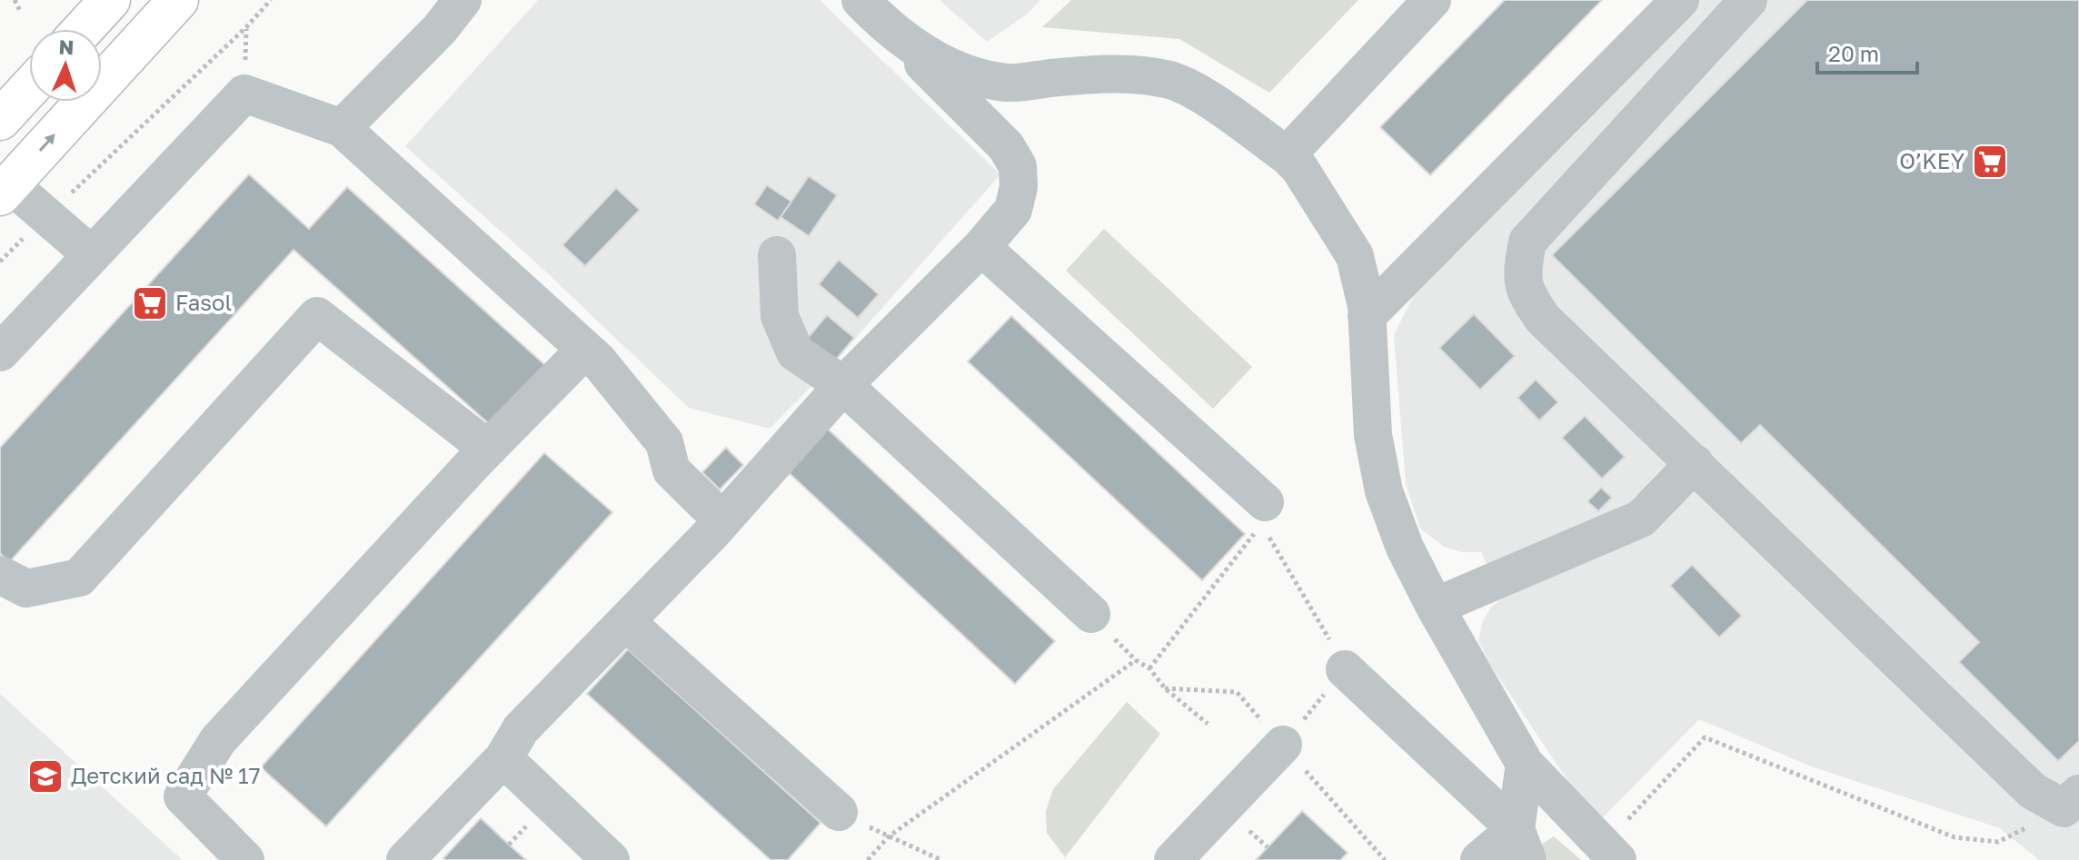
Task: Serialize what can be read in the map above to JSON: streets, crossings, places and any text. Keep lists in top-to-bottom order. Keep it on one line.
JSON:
{"places":{"supermarket":["O’KEY","Fasol"],"school or university":["Детский сад № 17"]},"scale_bar":"20 m","north":"top"}
